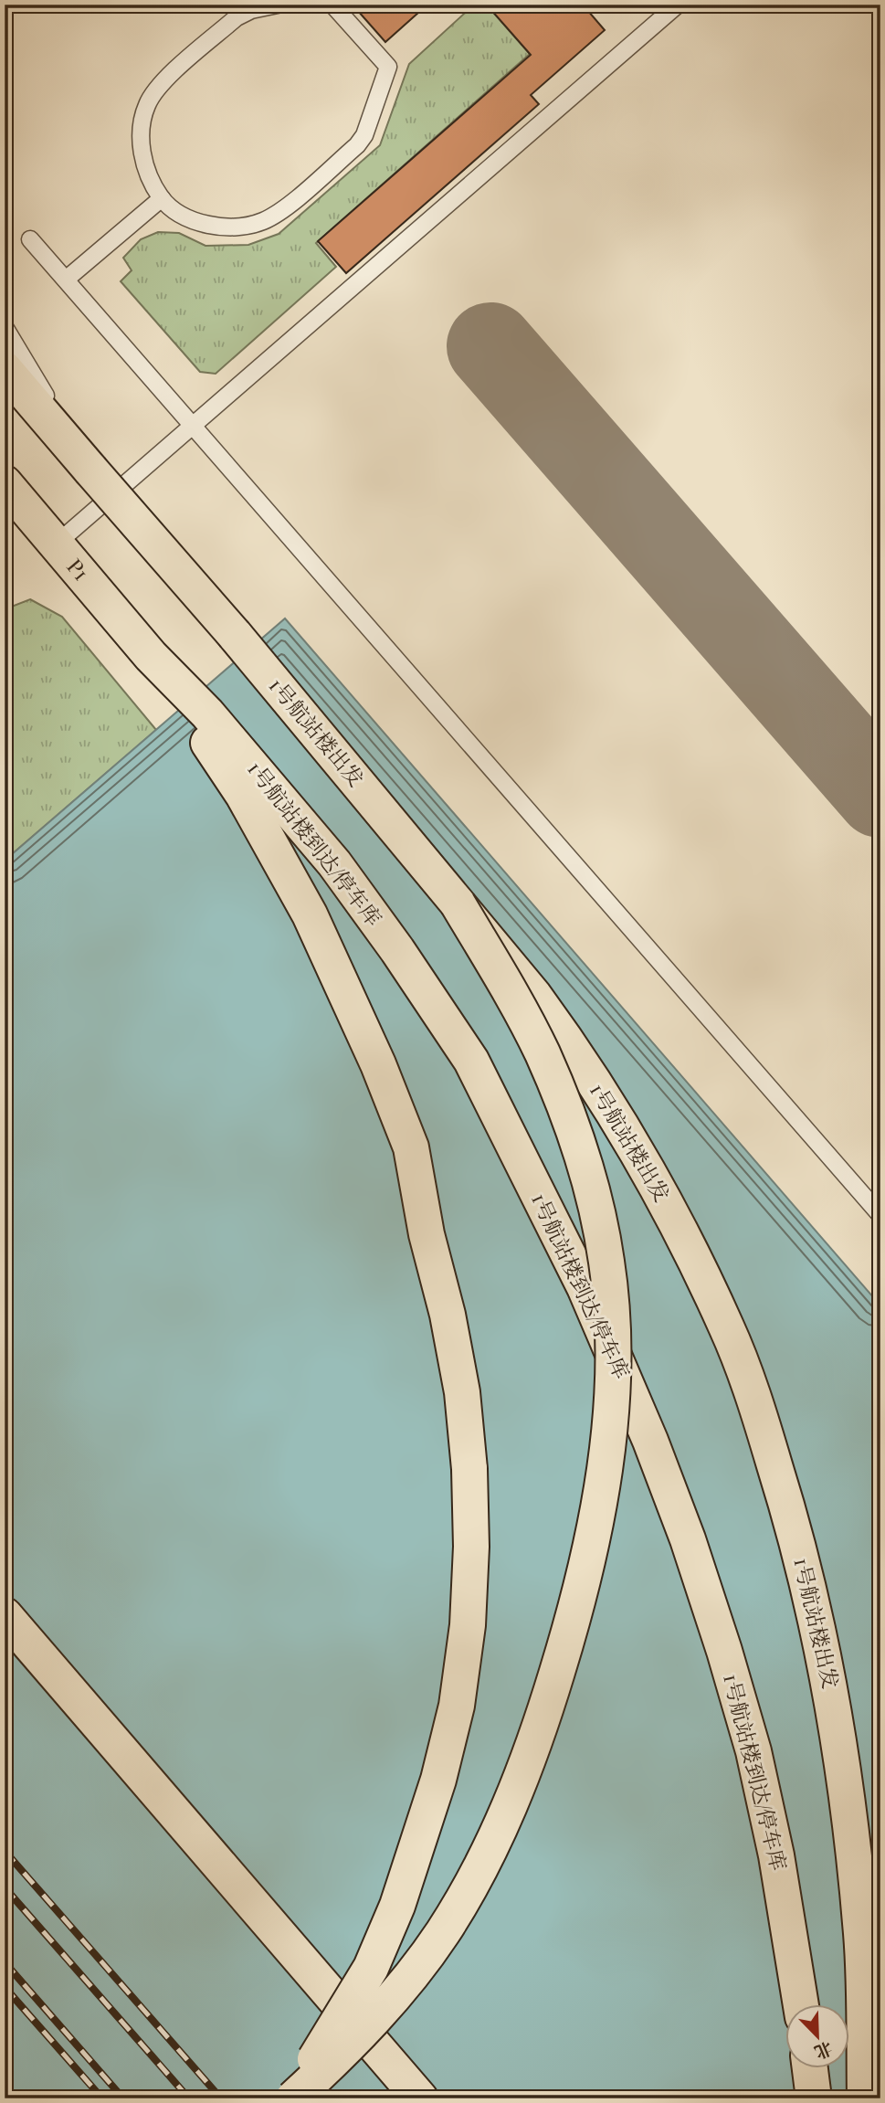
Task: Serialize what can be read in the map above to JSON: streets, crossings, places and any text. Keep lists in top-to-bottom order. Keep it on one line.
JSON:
{"streets":{"main road":["P1","1号航站楼出发","1号航站楼到达/停车库"]},"crossings":[["P1","1号航站楼到达/停车库"]],"north":"bottom right"}
